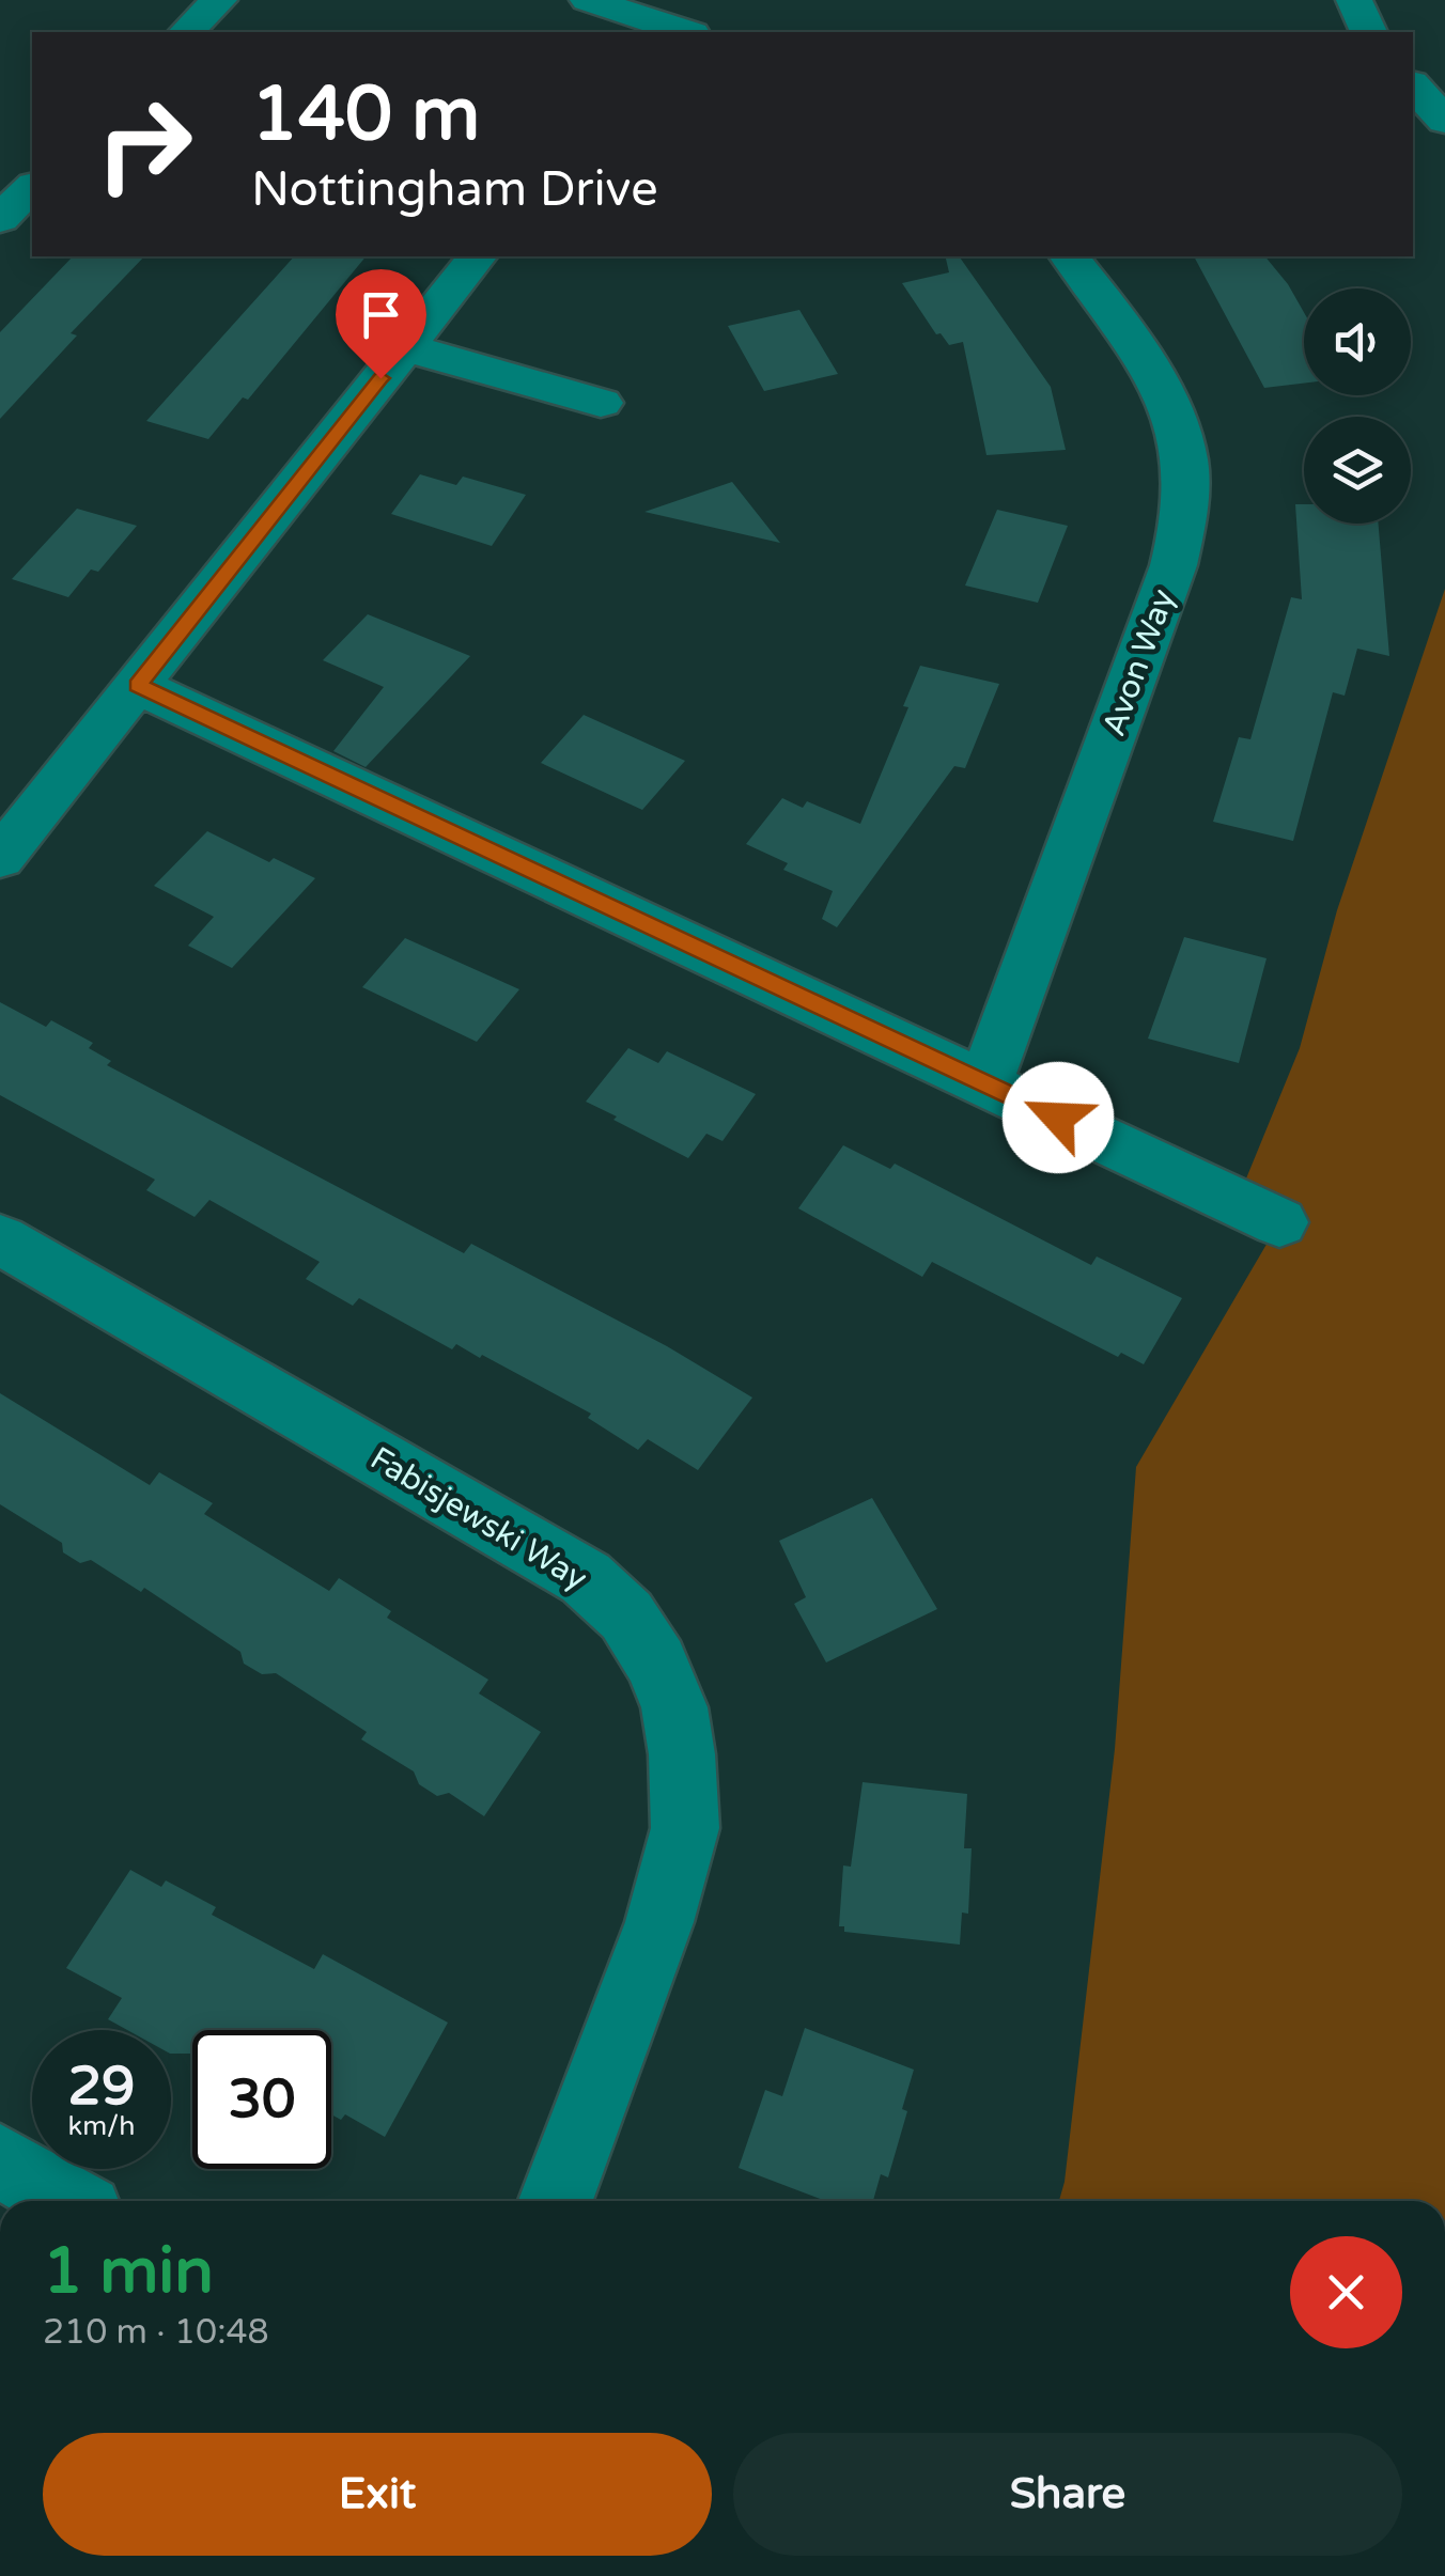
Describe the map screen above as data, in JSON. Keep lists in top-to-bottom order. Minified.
{"streets":{"street":["Avon Way","Fabisjewski Way"]},"page":{"turn":["140 m","Nottingham Drive"],"speed":"29 km/h","limit":"30","heading":["1 min","210 m · 10:48"],"buttons":["Exit","Share"]}}
